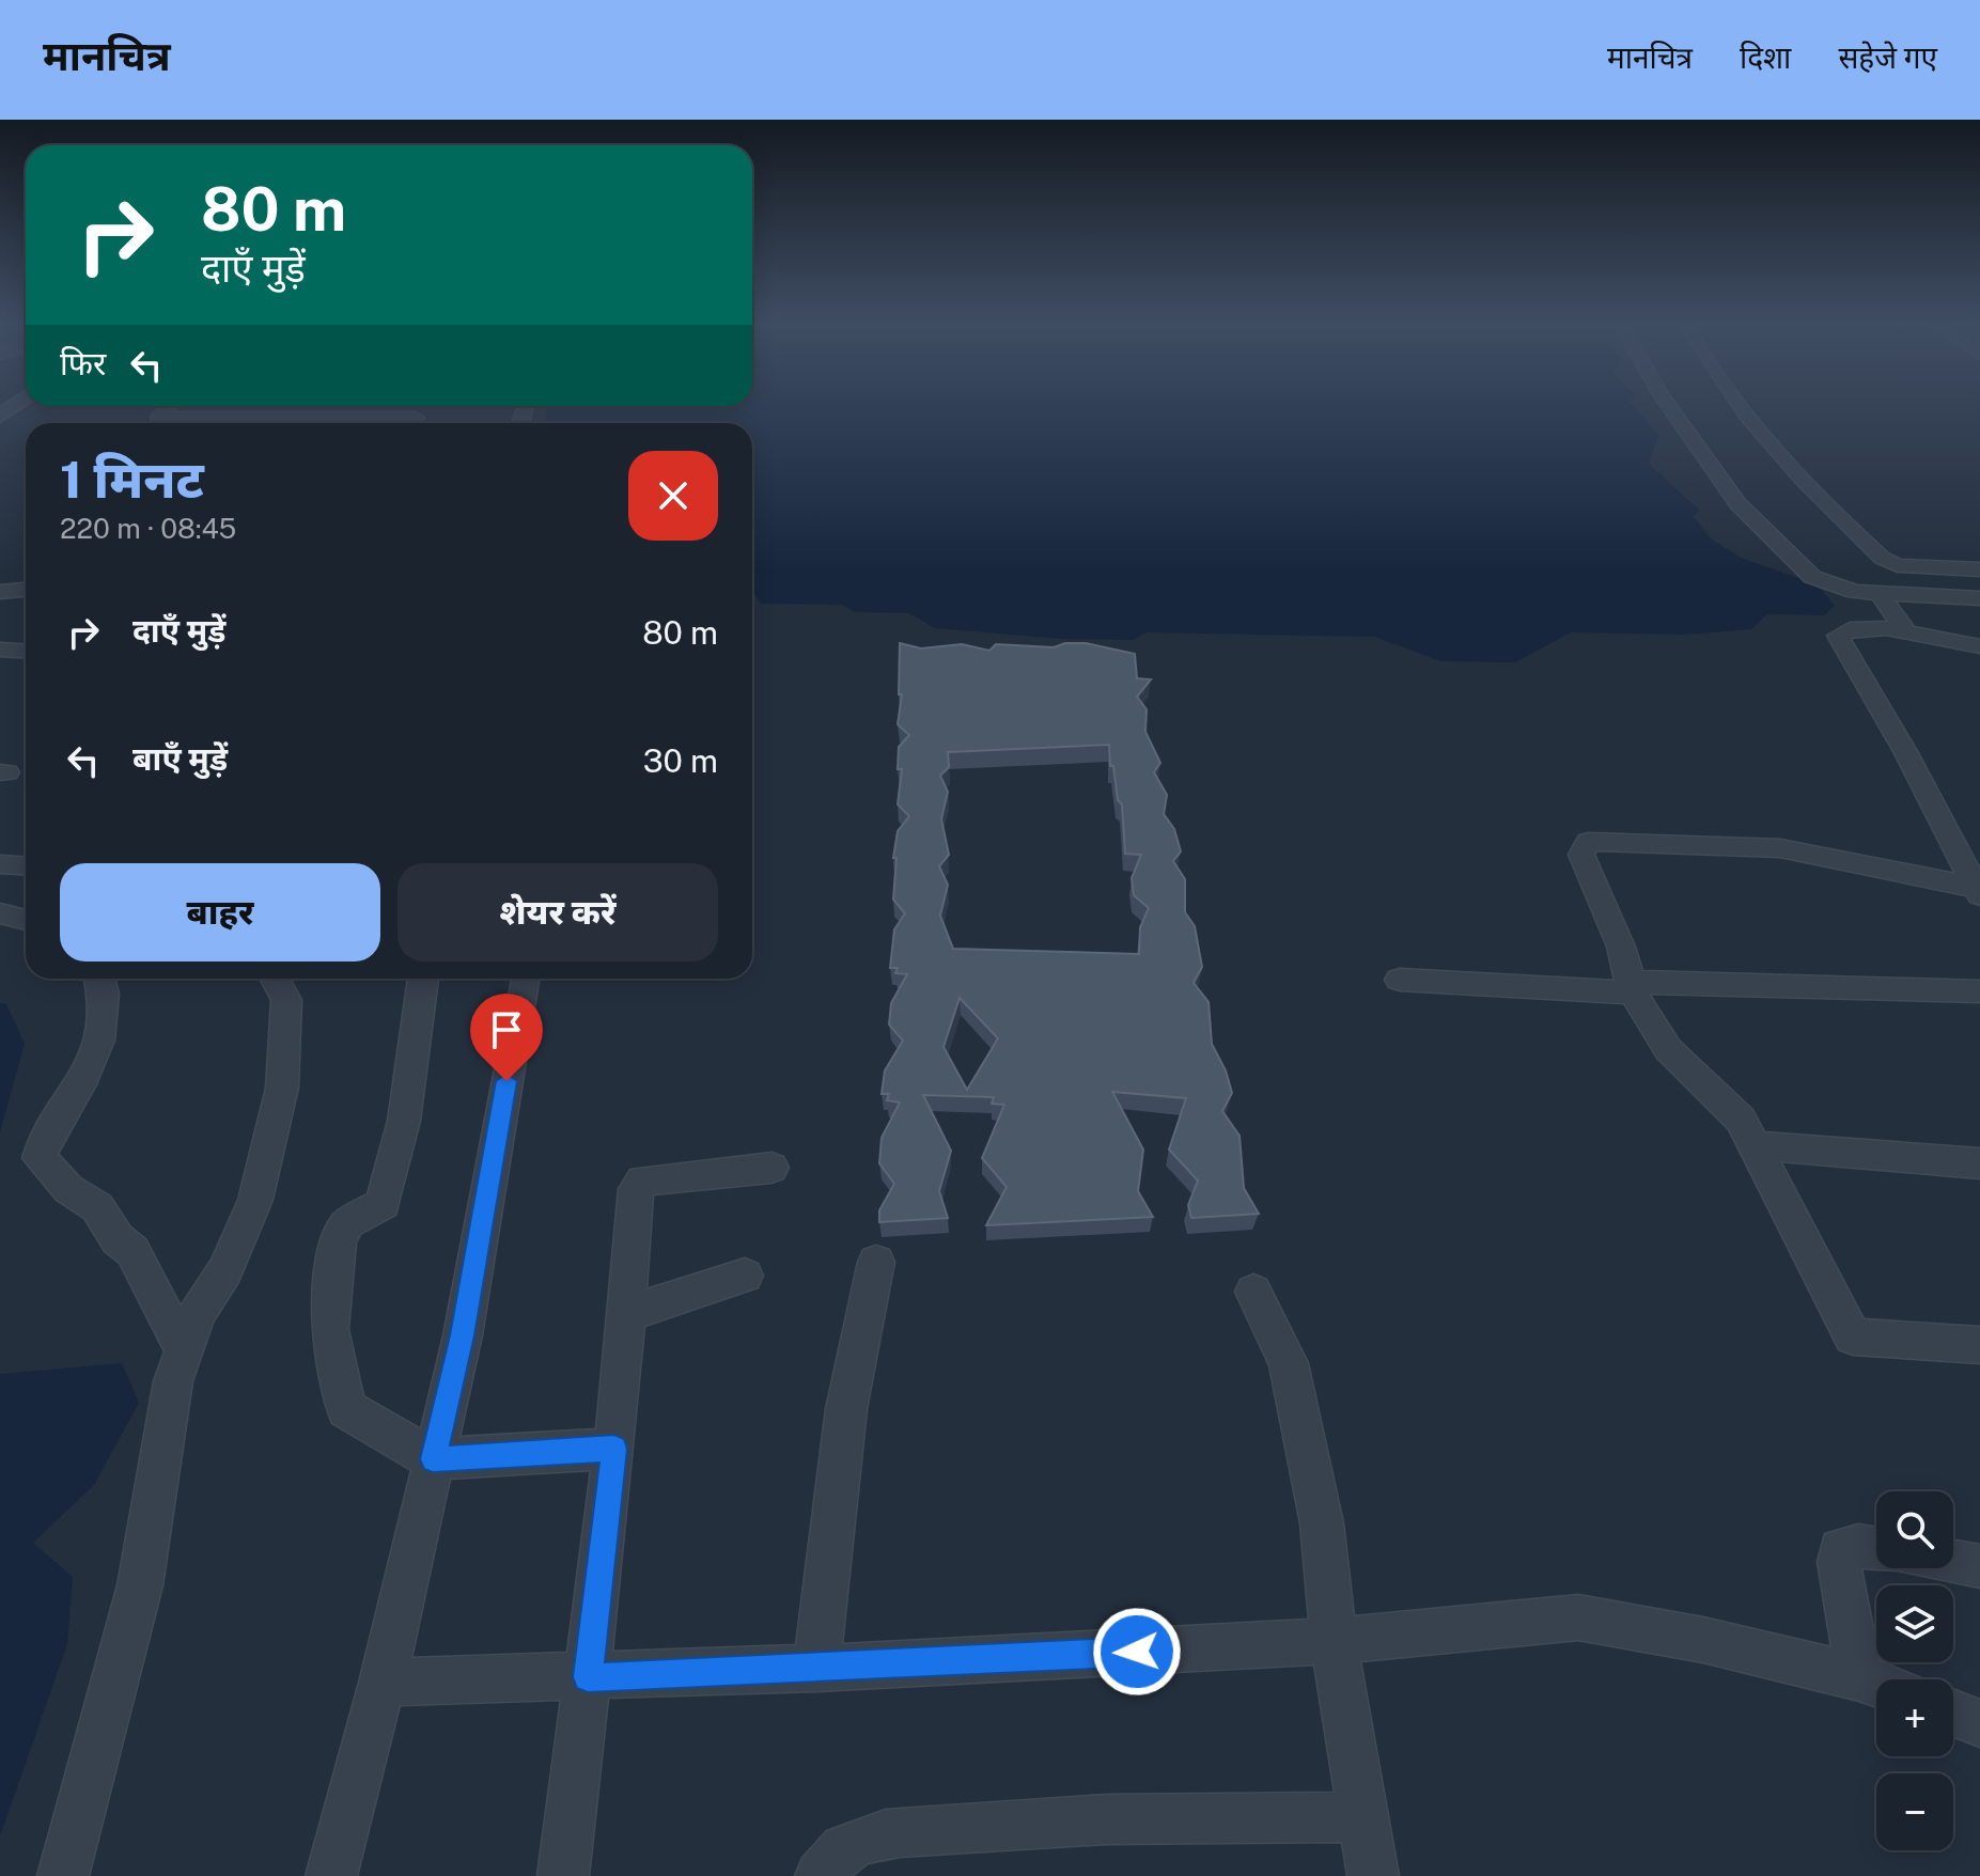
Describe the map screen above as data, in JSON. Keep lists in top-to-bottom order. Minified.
{"page":{"header":"मानचित्र","nav":["मानचित्र","दिशा","सहेजे गए"],"turn":["80 m","दाएँ मुड़ें"],"then":"फिर","heading":["1 मिनट","220 m · 08:45"],"list":[{"name":"दाएँ मुड़ें","value":"80 m"},{"name":"बाएँ मुड़ें","value":"30 m"}],"buttons":["बाहर","शेयर करें"],"map_buttons":["+","−"]}}
